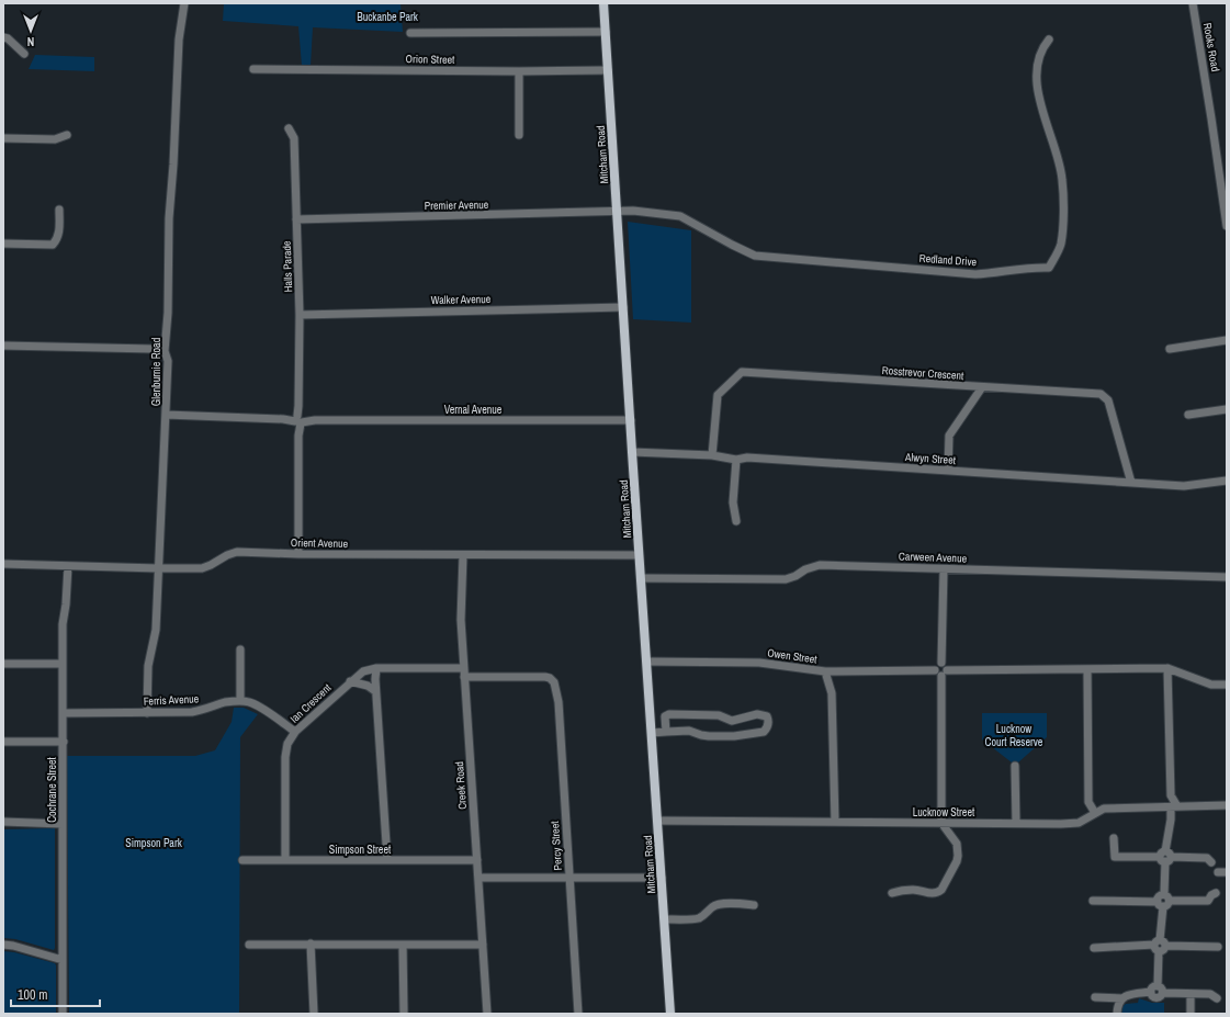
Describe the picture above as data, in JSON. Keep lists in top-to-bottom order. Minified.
{"streets":{"main road":["Mitcham Road"],"street":["Rooks Road","Orion Street","Premier Avenue","Redland Drive","Halls Parade","Walker Avenue","Glenburnie Road","Rosstrevor Crescent","Vernal Avenue","Alwyn Street","Orient Avenue","Carween Avenue","Owen Street","Ferris Avenue","Ian Crescent","Creek Road","Cochrane Street","Lucknow Street","Percy Street","Simpson Street"]},"crossings":[["Orion Street","Mitcham Road"],["Mitcham Road","Premier Avenue"],["Mitcham Road","Redland Drive"],["Mitcham Road","Walker Avenue"],["Mitcham Road","Vernal Avenue"],["Mitcham Road","Alwyn Street"],["Mitcham Road","Orient Avenue"],["Mitcham Road","Carween Avenue"],["Mitcham Road","Owen Street"],["Mitcham Road","Lucknow Street"],["Premier Avenue","Redland Drive"],["Premier Avenue","Halls Parade"],["Halls Parade","Walker Avenue"],["Halls Parade","Vernal Avenue"],["Halls Parade","Orient Avenue"],["Glenburnie Road","Vernal Avenue"],["Glenburnie Road","Orient Avenue"],["Glenburnie Road","Ferris Avenue"],["Rosstrevor Crescent","Alwyn Street"],["Orient Avenue","Creek Road"],["Orient Avenue","Cochrane Street"],["Ferris Avenue","Cochrane Street"],["Ian Crescent","Creek Road"],["Ian Crescent","Simpson Street"],["Creek Road","Percy Street"],["Creek Road","Simpson Street"]],"parks":["Buckanbe Park","Lucknow Court Reserve","Simpson Park"],"scale_bar":"100 m","north":"bottom"}
